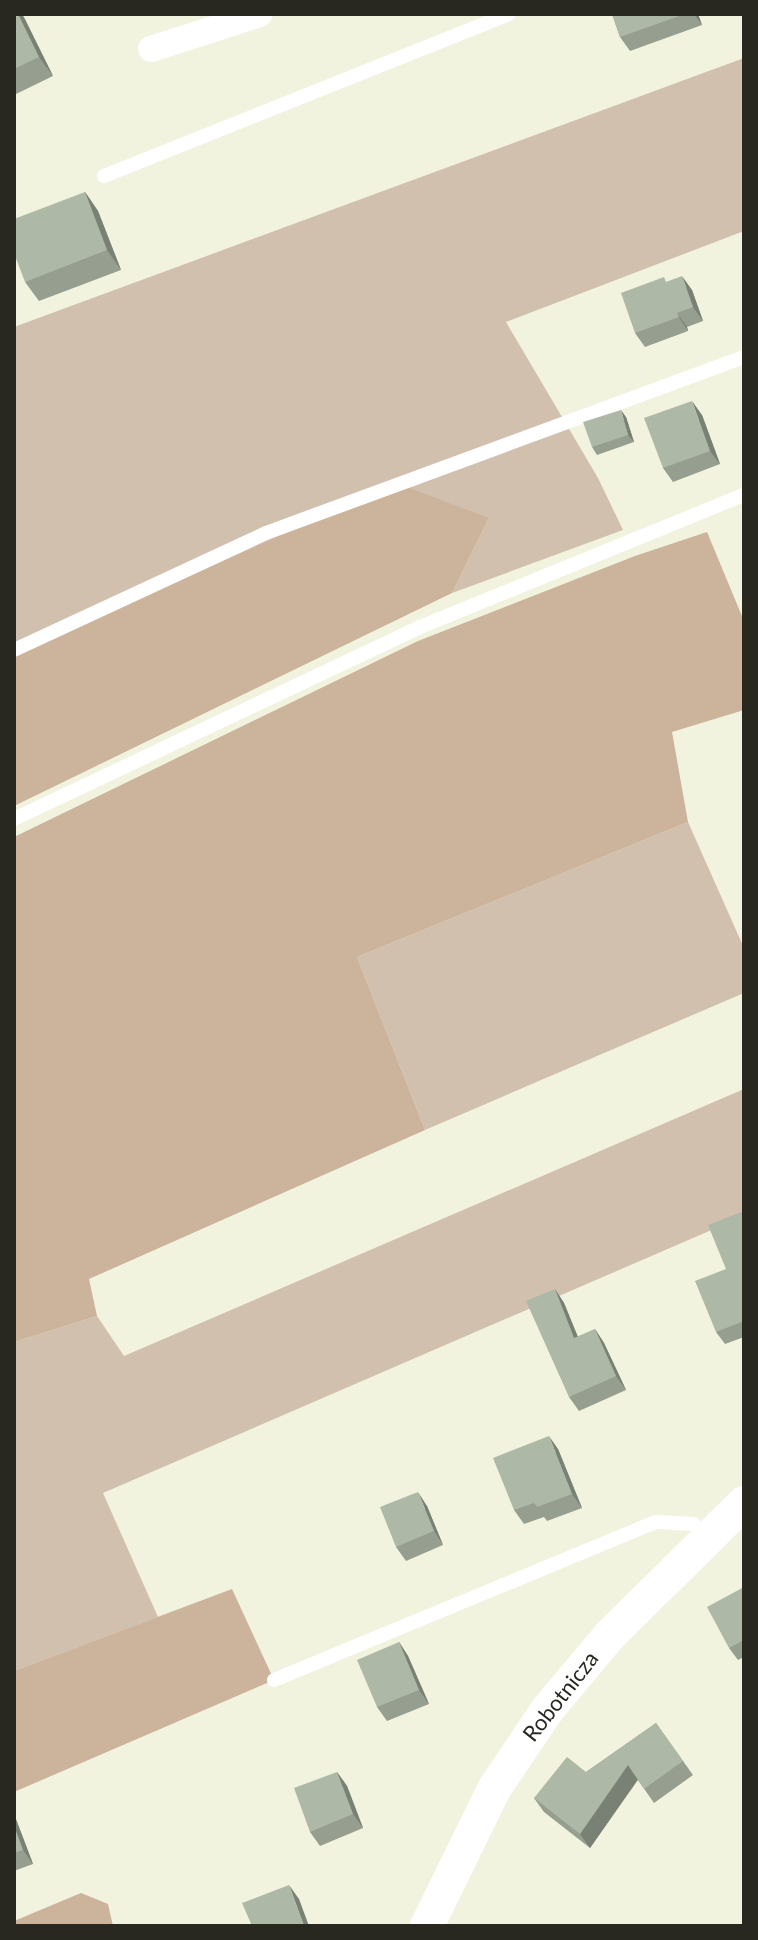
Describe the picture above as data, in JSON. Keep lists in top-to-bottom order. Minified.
{"streets":{"street":["Robotnicza"]}}
